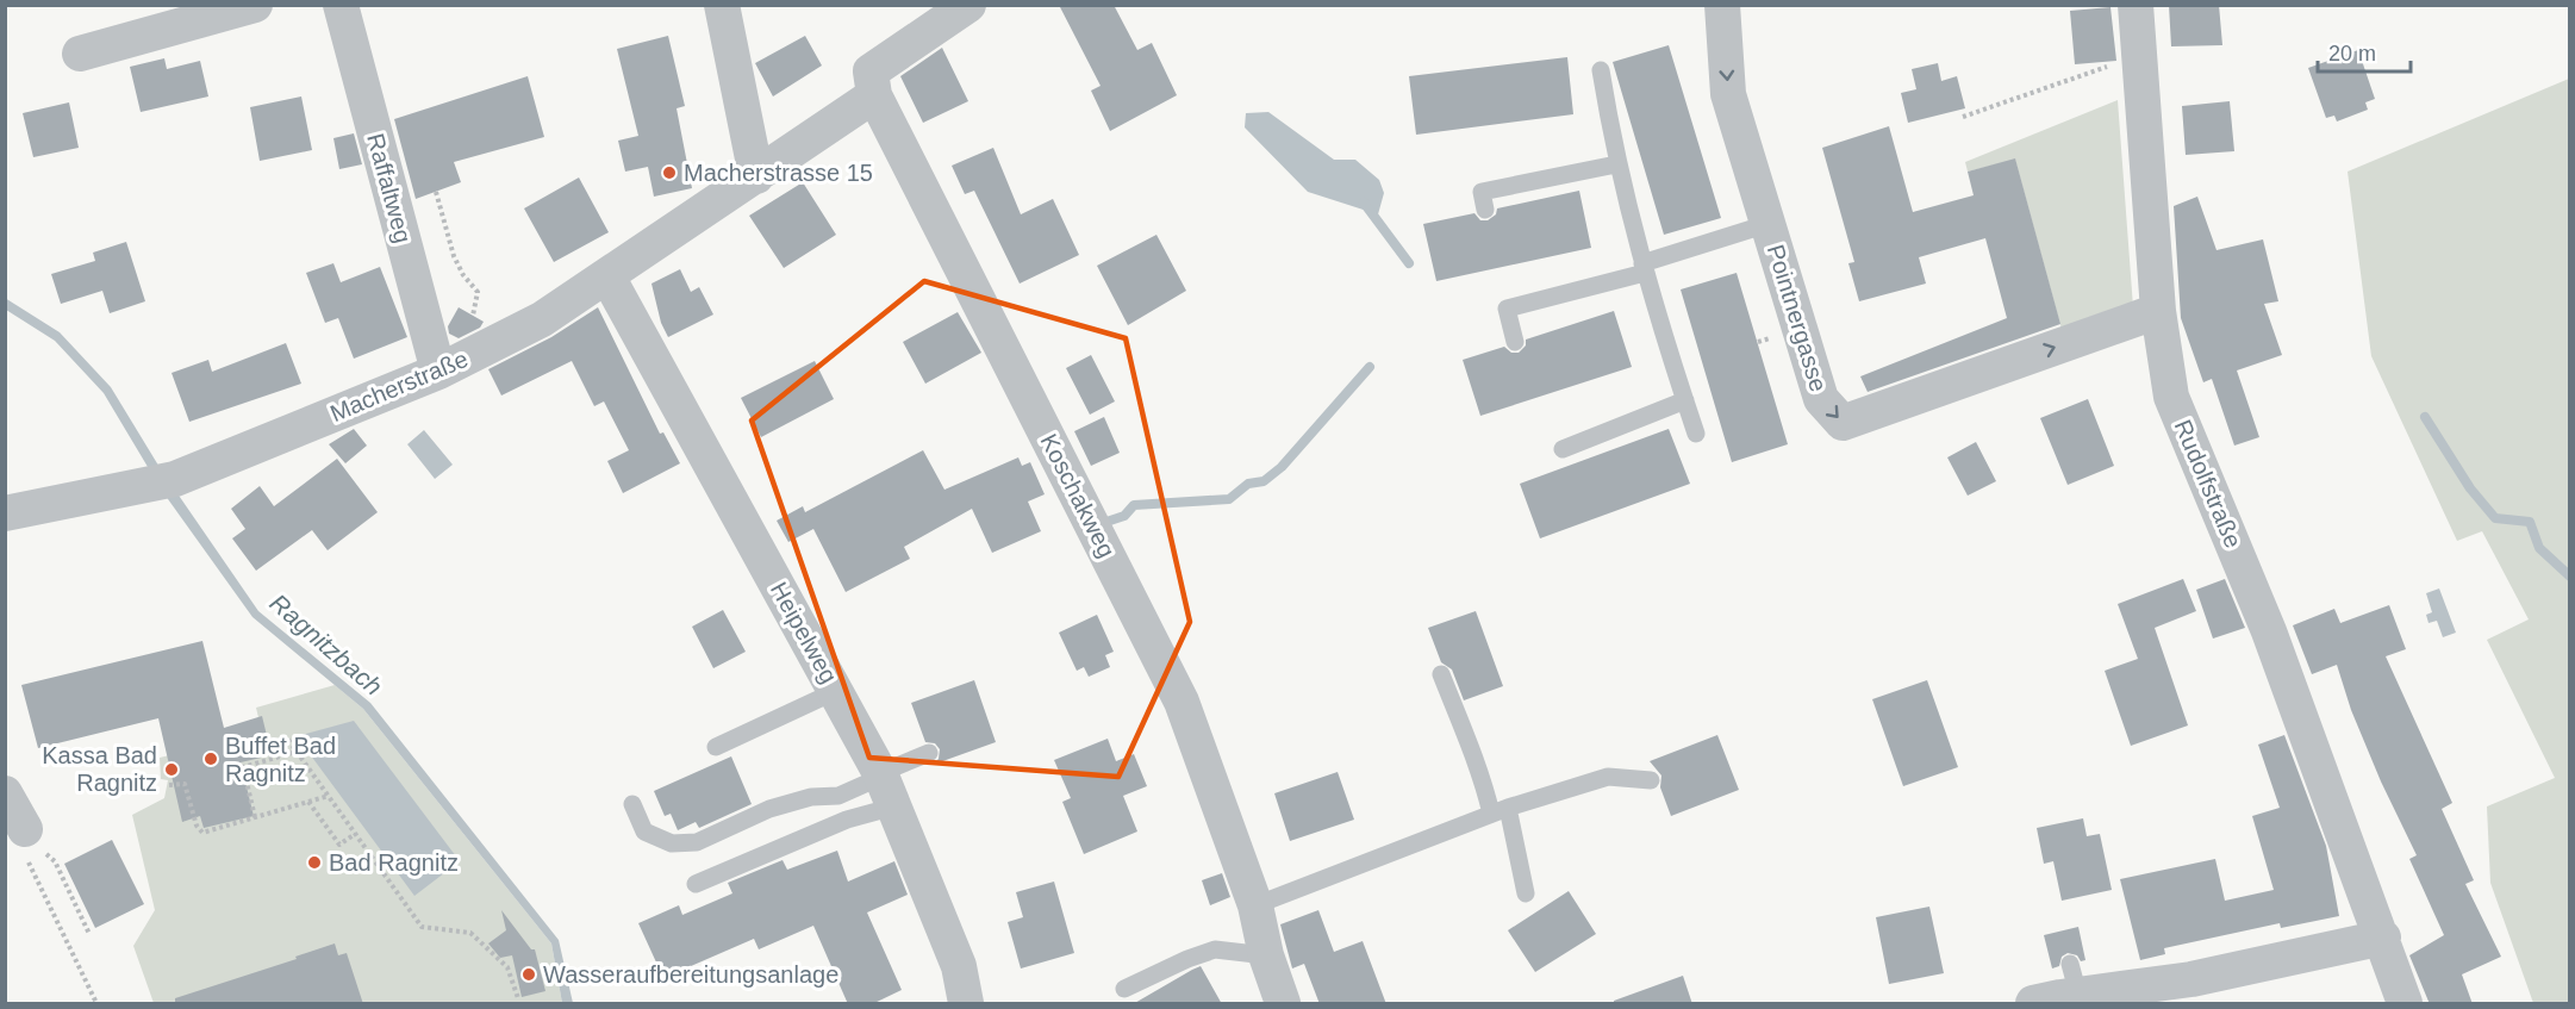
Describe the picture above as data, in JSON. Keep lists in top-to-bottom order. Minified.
{"streets":{"street":["Raffaltweg","Pointnergasse","Macherstraße","Rudolfstraße","Koschakweg","Heipelweg"]},"crossings":[["Raffaltweg","Macherstraße"],["Pointnergasse","Rudolfstraße"],["Macherstraße","Koschakweg"],["Macherstraße","Heipelweg"]],"water":["Ragnitzbach"],"places":["Macherstrasse 15","Buffet Bad Ragnitz","Kassa Bad Ragnitz","Bad Ragnitz","Wasseraufbereitungsanlage"],"scale_bar":"20 m"}
